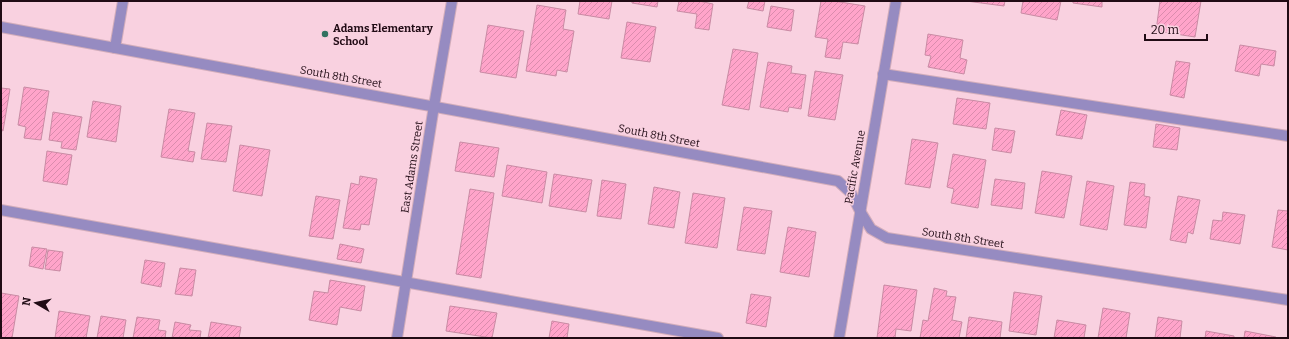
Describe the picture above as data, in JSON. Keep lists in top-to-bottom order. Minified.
{"streets":{"street":["South 8th Street","East Adams Street","Pacific Avenue"]},"crossings":[["South 8th Street","East Adams Street"],["South 8th Street","Pacific Avenue"]],"places":["Adams Elementary School"],"scale_bar":"20 m","north":"left"}
